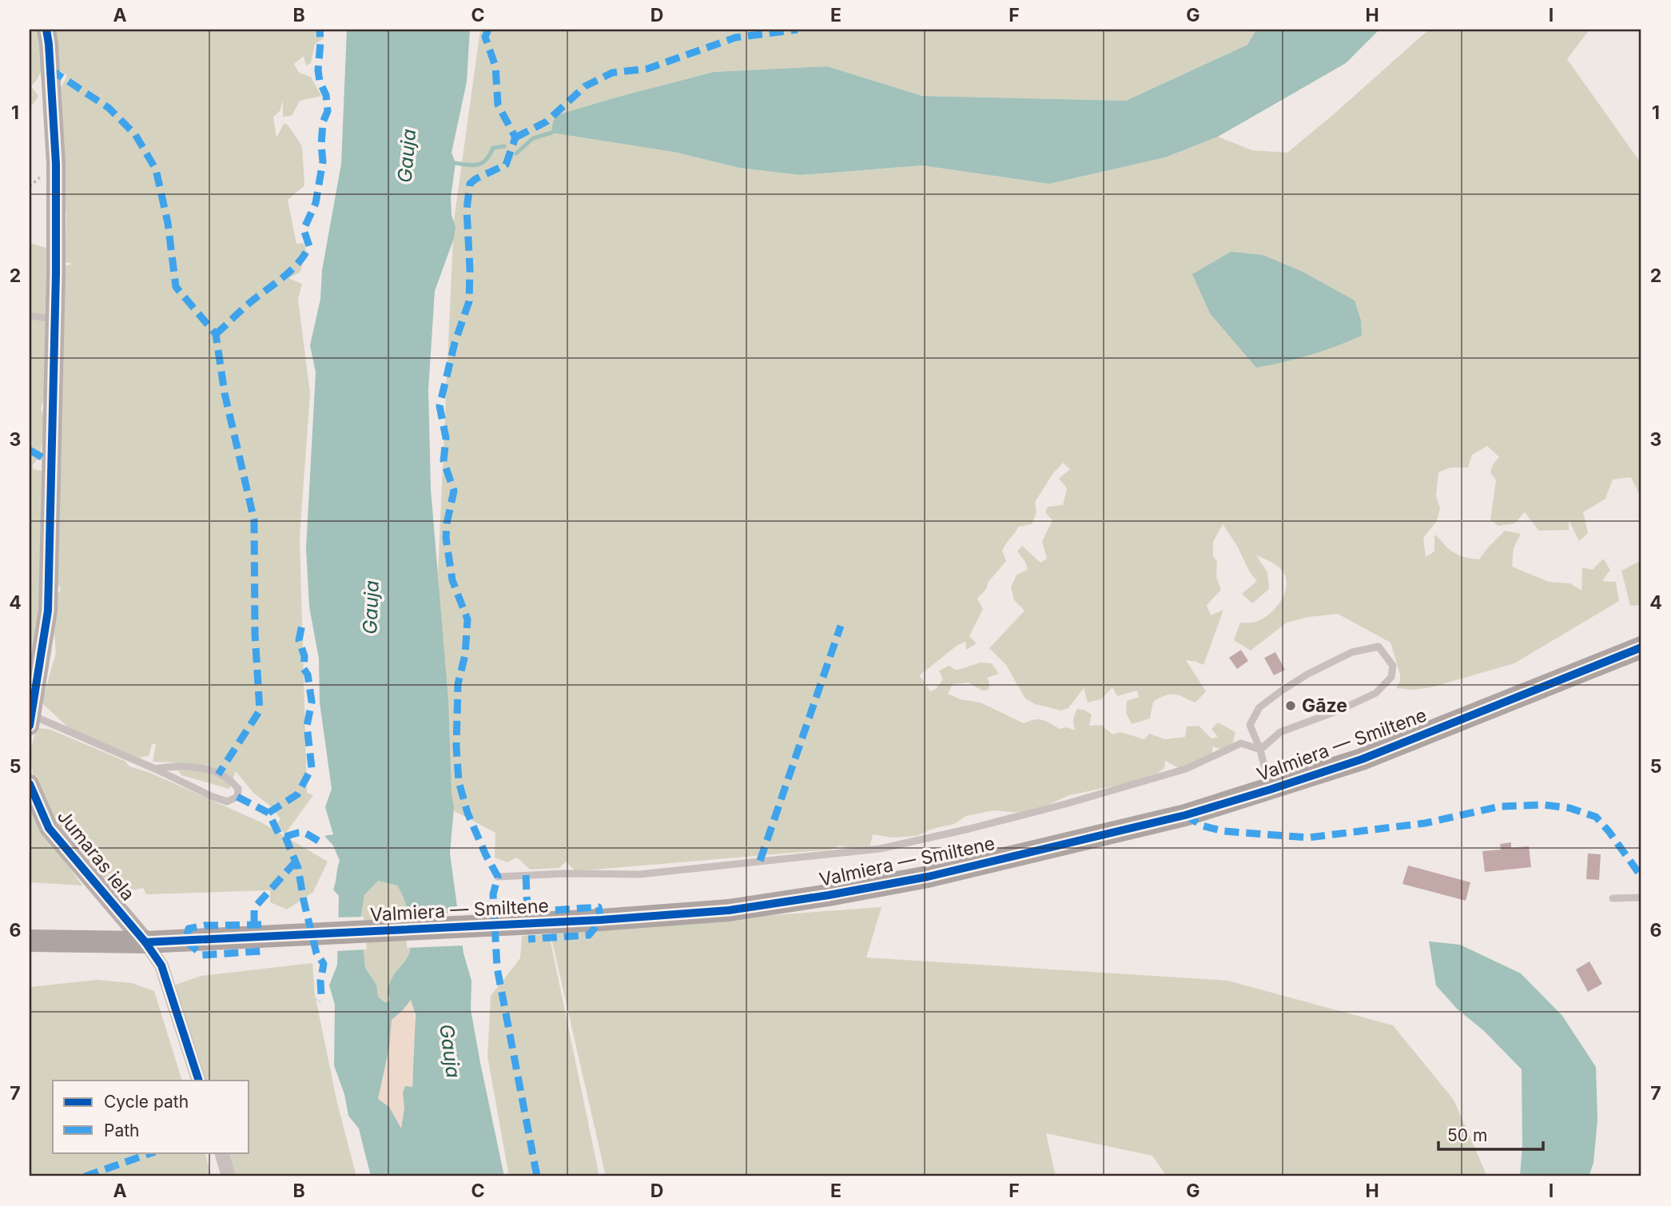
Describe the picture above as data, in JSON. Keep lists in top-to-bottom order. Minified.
{"streets":{"main road":["Valmiera — Smiltene"],"street":["Jumaras iela"]},"crossings":[["Valmiera — Smiltene","Jumaras iela"]],"water":["Gauja"],"places":["Gāze"],"legend":["Cycle path","Path"],"scale_bar":"50 m","grid":{"columns":["A","B","C","D","E","F","G","H","I"],"rows":["1","2","3","4","5","6","7"]}}
